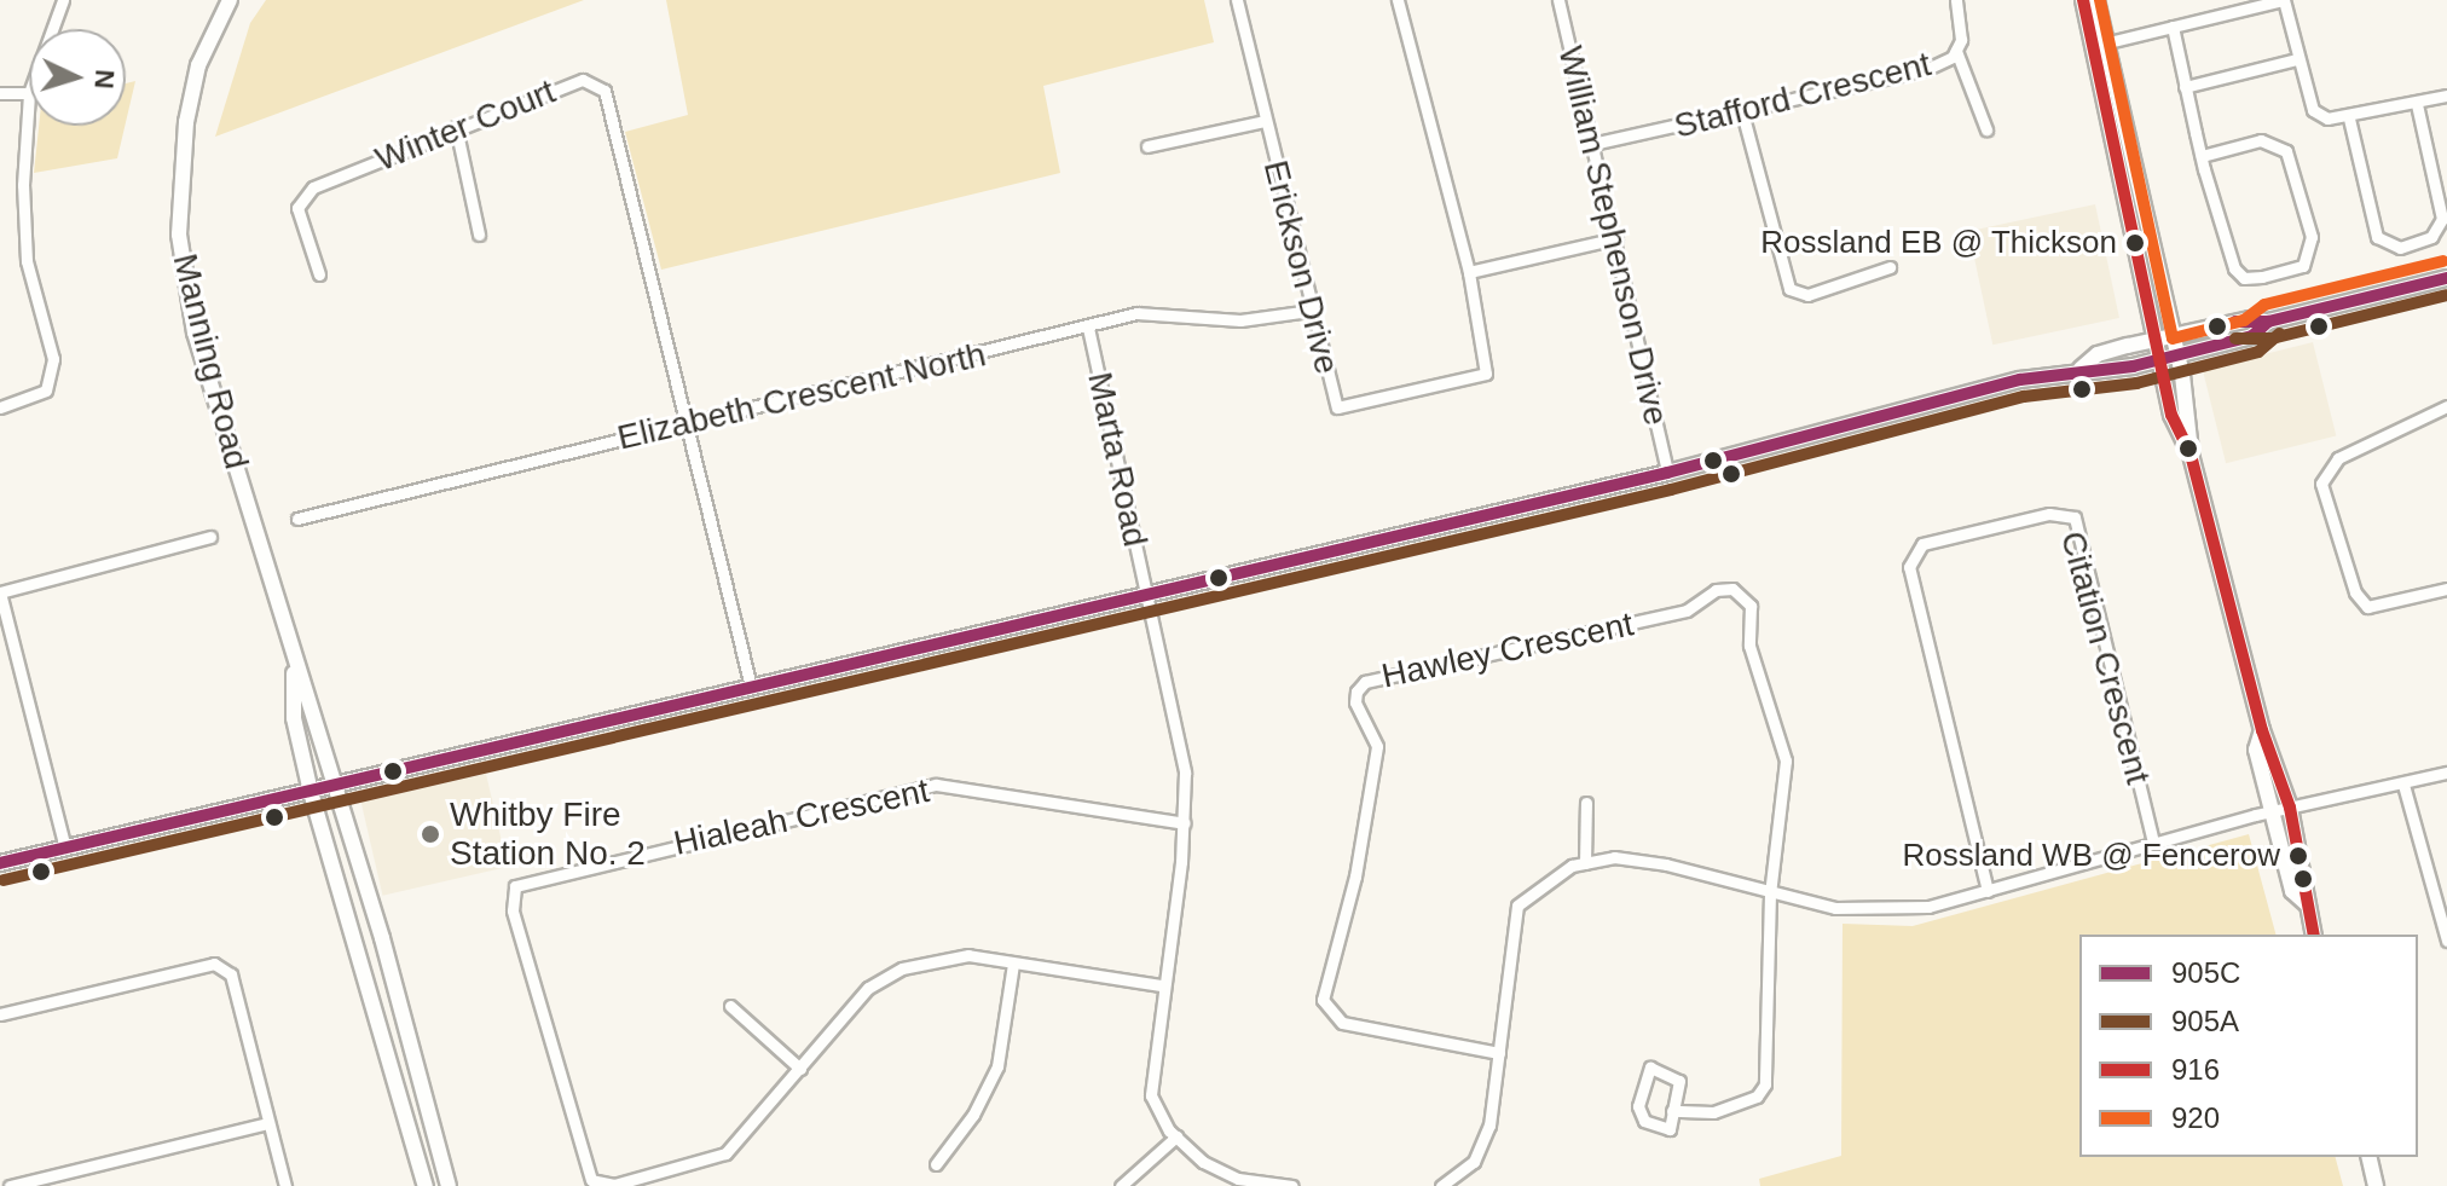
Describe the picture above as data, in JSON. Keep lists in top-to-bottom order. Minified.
{"streets":{"main road":["Manning Road"],"street":["Stafford Crescent","Winter Court","William Stephenson Drive","Erickson Drive","Elizabeth Crescent North","Marta Road","Hawley Crescent","Citation Crescent","Hialeah Crescent"]},"crossings":[["Stafford Crescent","William Stephenson Drive"],["Winter Court","Elizabeth Crescent North"],["Erickson Drive","Elizabeth Crescent North"],["Elizabeth Crescent North","Marta Road"],["Marta Road","Hialeah Crescent"]],"places":["Rossland EB @ Thickson","Whitby Fire Station No. 2","Rossland WB @ Fencerow"],"lines":["transit line 916","transit line 920","transit line 905C","transit line 905A"],"legend":["905C","905A","916","920"],"north":"right"}
